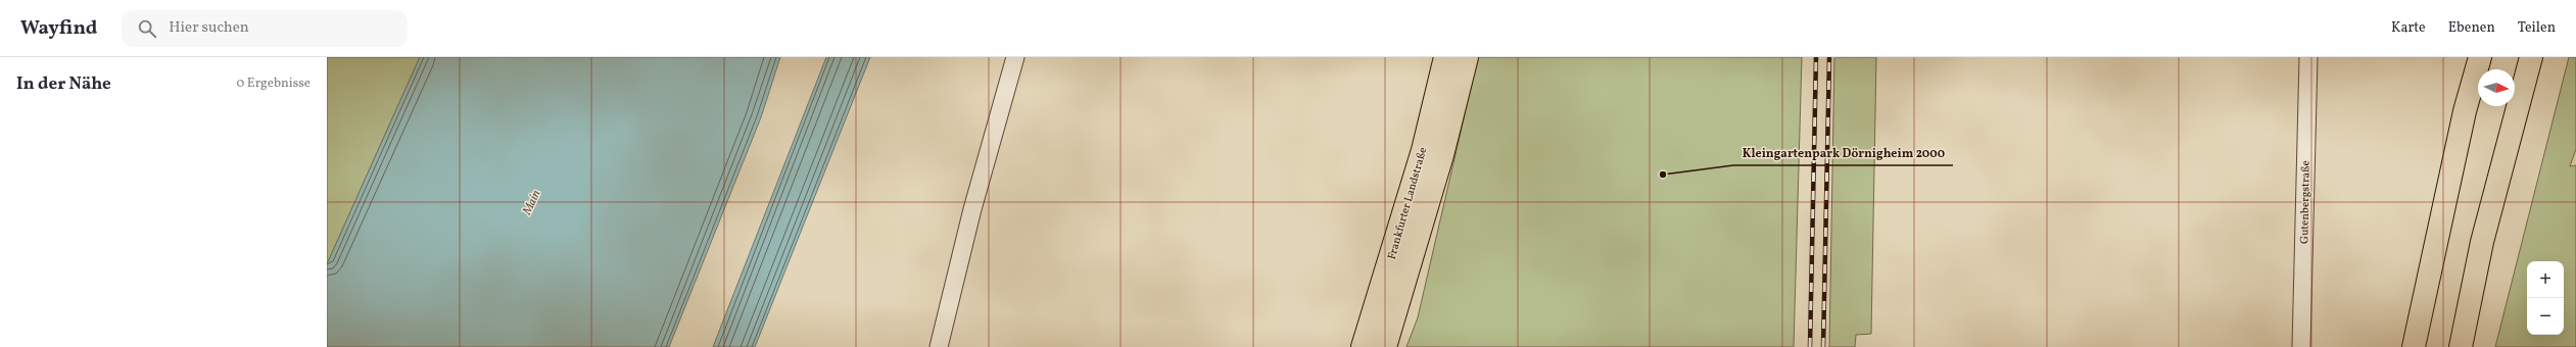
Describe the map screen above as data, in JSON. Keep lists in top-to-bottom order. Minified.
{"streets":{"main road":["Frankfurter Landstraße"],"street":["Gutenbergstraße"]},"water":["Main"],"places":["Kleingartenpark Dörnigheim 2000"],"north":"right","page":{"header":"Wayfind","search":"Hier suchen","nav":["Karte","Ebenen","Teilen"],"heading":["In der Nähe","0 Ergebnisse"],"map_buttons":["+","−"]}}
